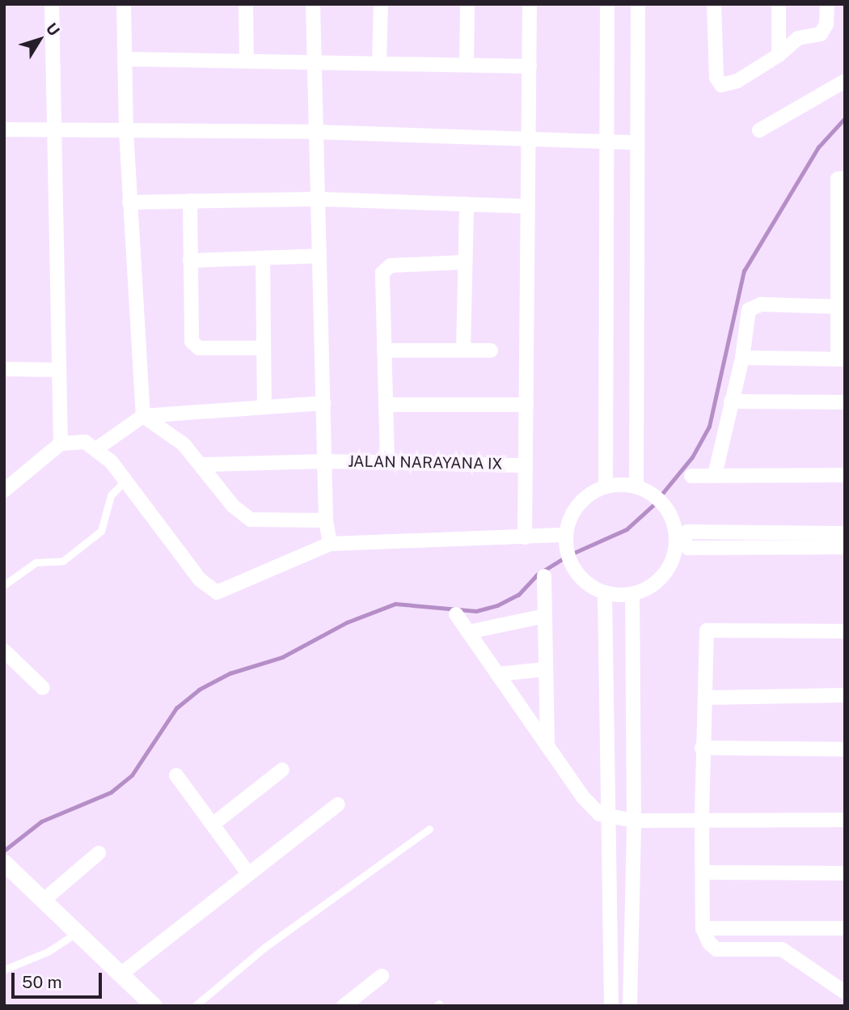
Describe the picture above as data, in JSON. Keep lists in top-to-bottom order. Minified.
{"streets":{"street":["JALAN NARAYANA IX"]},"scale_bar":"50 m","north":"top right"}
